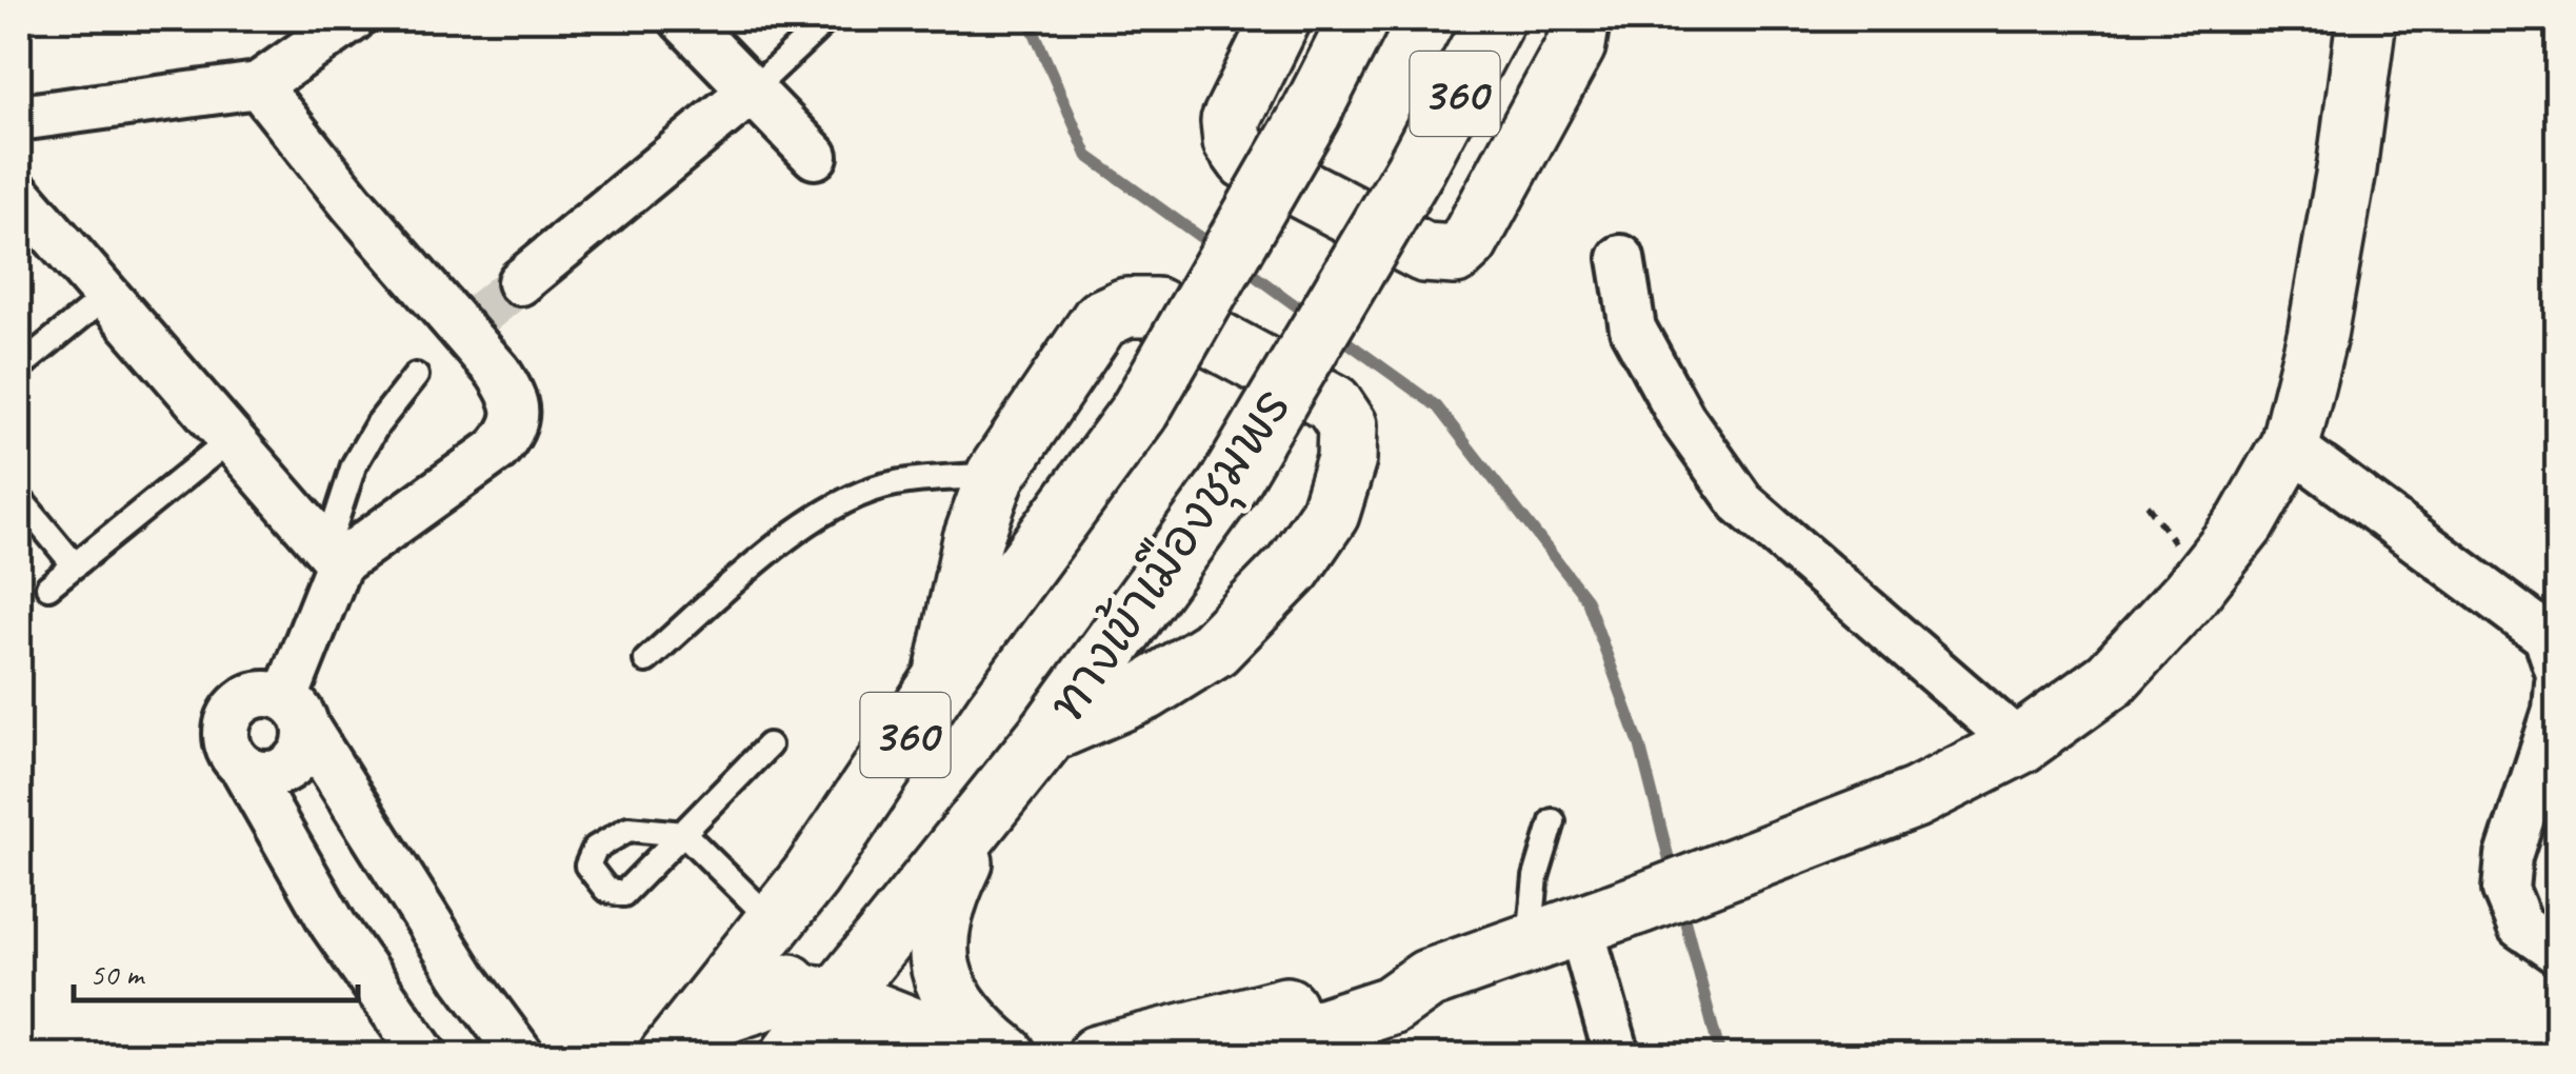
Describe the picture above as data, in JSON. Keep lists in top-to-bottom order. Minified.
{"streets":{"main road":["360","ทางเข้าเมืองชุมพร"]},"scale_bar":"50 m"}
